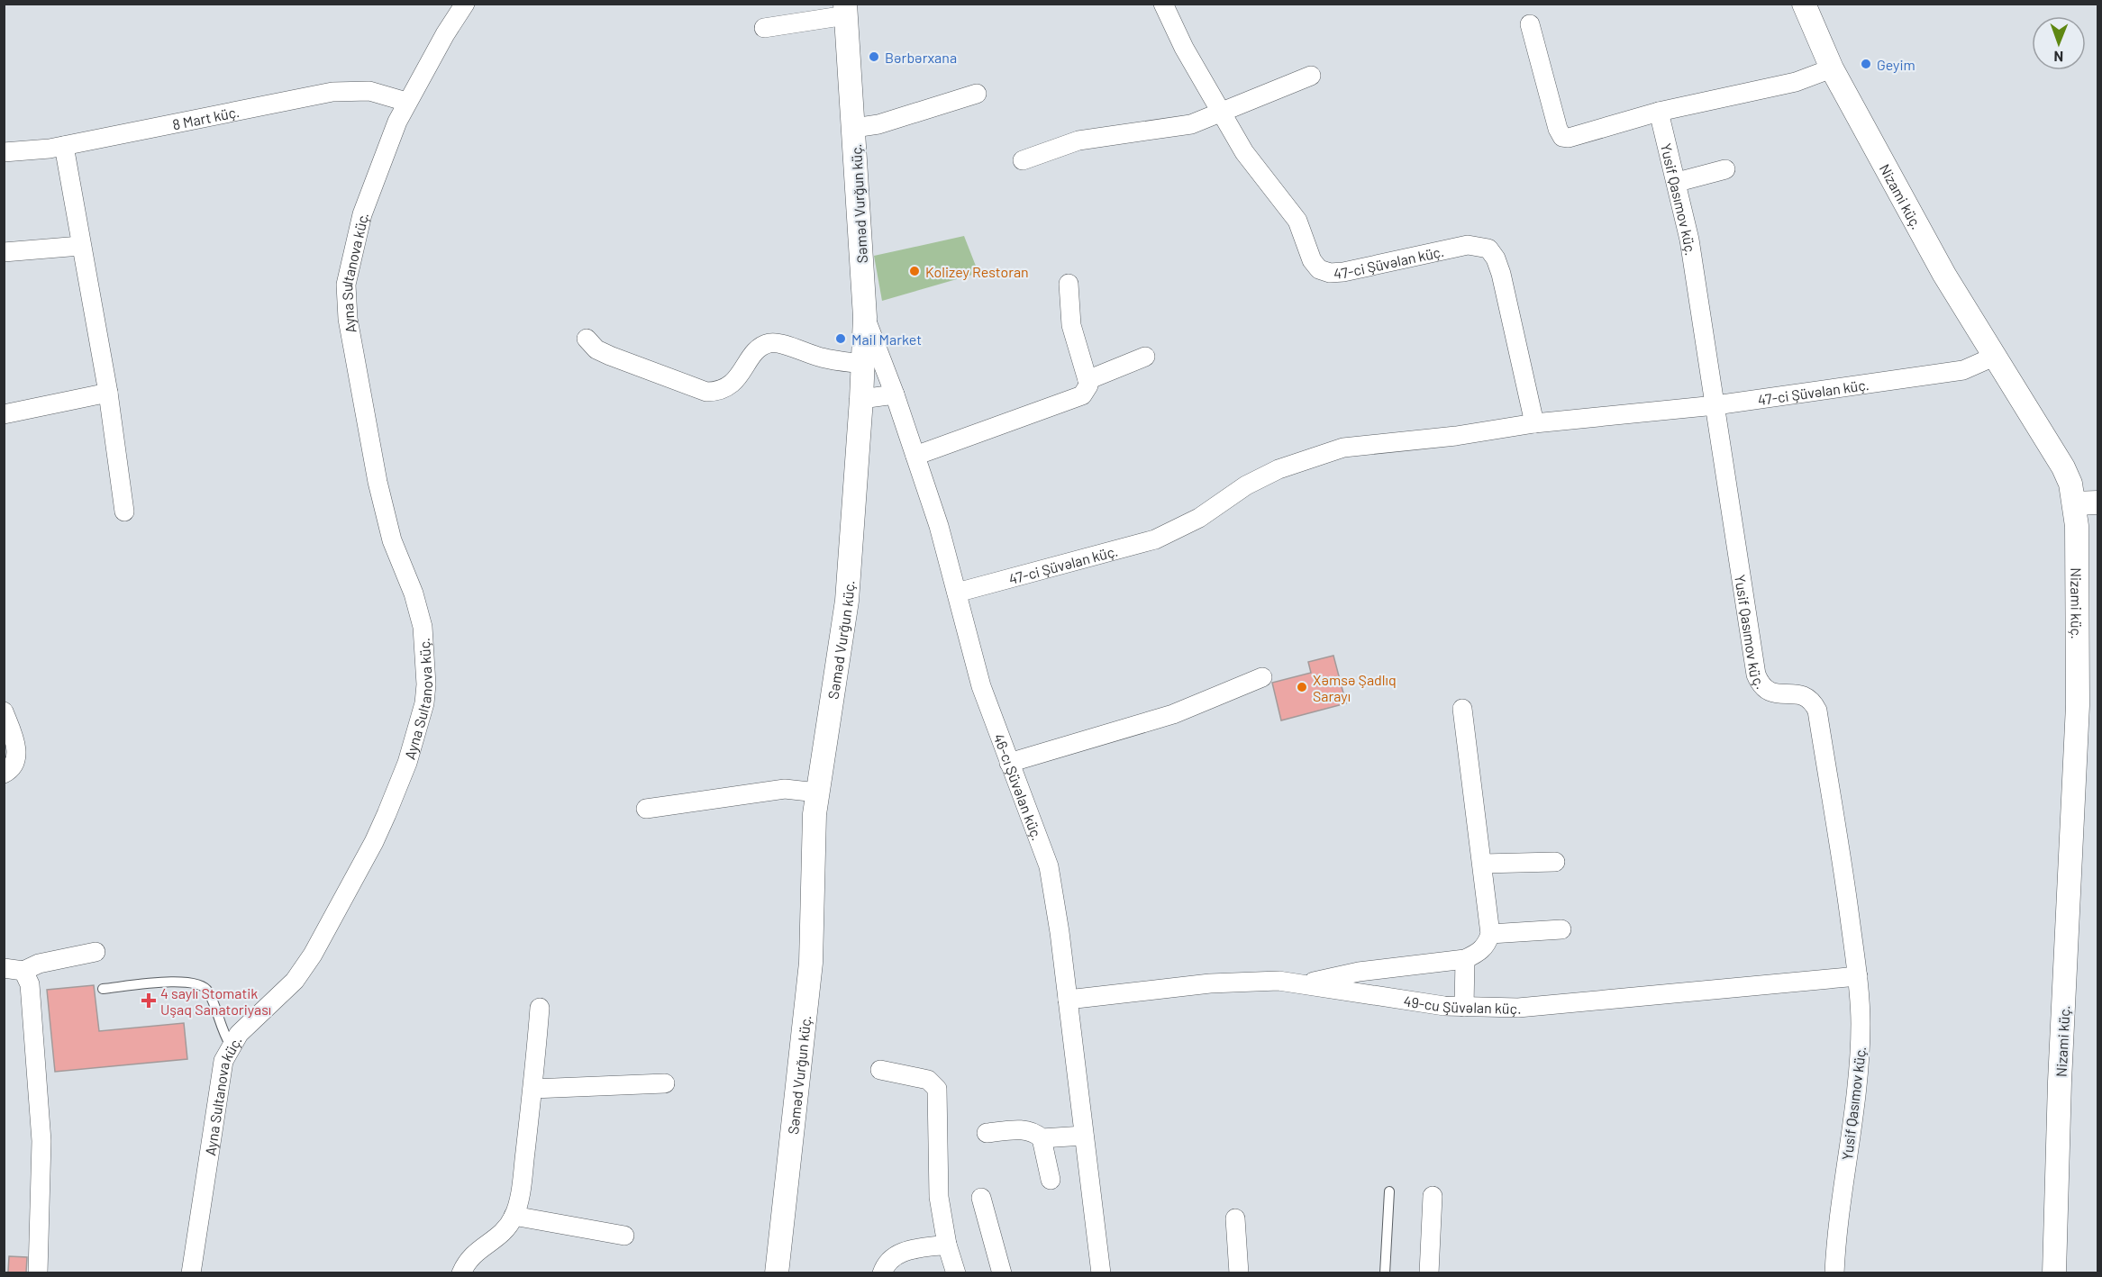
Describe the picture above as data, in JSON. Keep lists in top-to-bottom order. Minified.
{"streets":{"street":["8 Mart küç.","Nizami küç.","Yusif Qasımov küç.","Səməd Vurğun küç.","47-ci Şüvəlan küç.","Ayna Sultanova küç.","46-cı Şüvəlan küç.","49-cu Şüvəlan küç."]},"crossings":[["8 Mart küç.","Ayna Sultanova küç."],["Nizami küç.","47-ci Şüvəlan küç."],["Yusif Qasımov küç.","47-ci Şüvəlan küç."],["Yusif Qasımov küç.","49-cu Şüvəlan küç."],["Səməd Vurğun küç.","46-cı Şüvəlan küç."],["47-ci Şüvəlan küç.","46-cı Şüvəlan küç."],["46-cı Şüvəlan küç.","49-cu Şüvəlan küç."]],"places":{"other":["Bərbərxana","Geyim","Kolizey Restoran","Mail Market","Xəmsə Şadlıq Sarayı"],"health":["4 saylı Stomatik Uşaq Sanatoriyası"]},"north":"bottom"}
